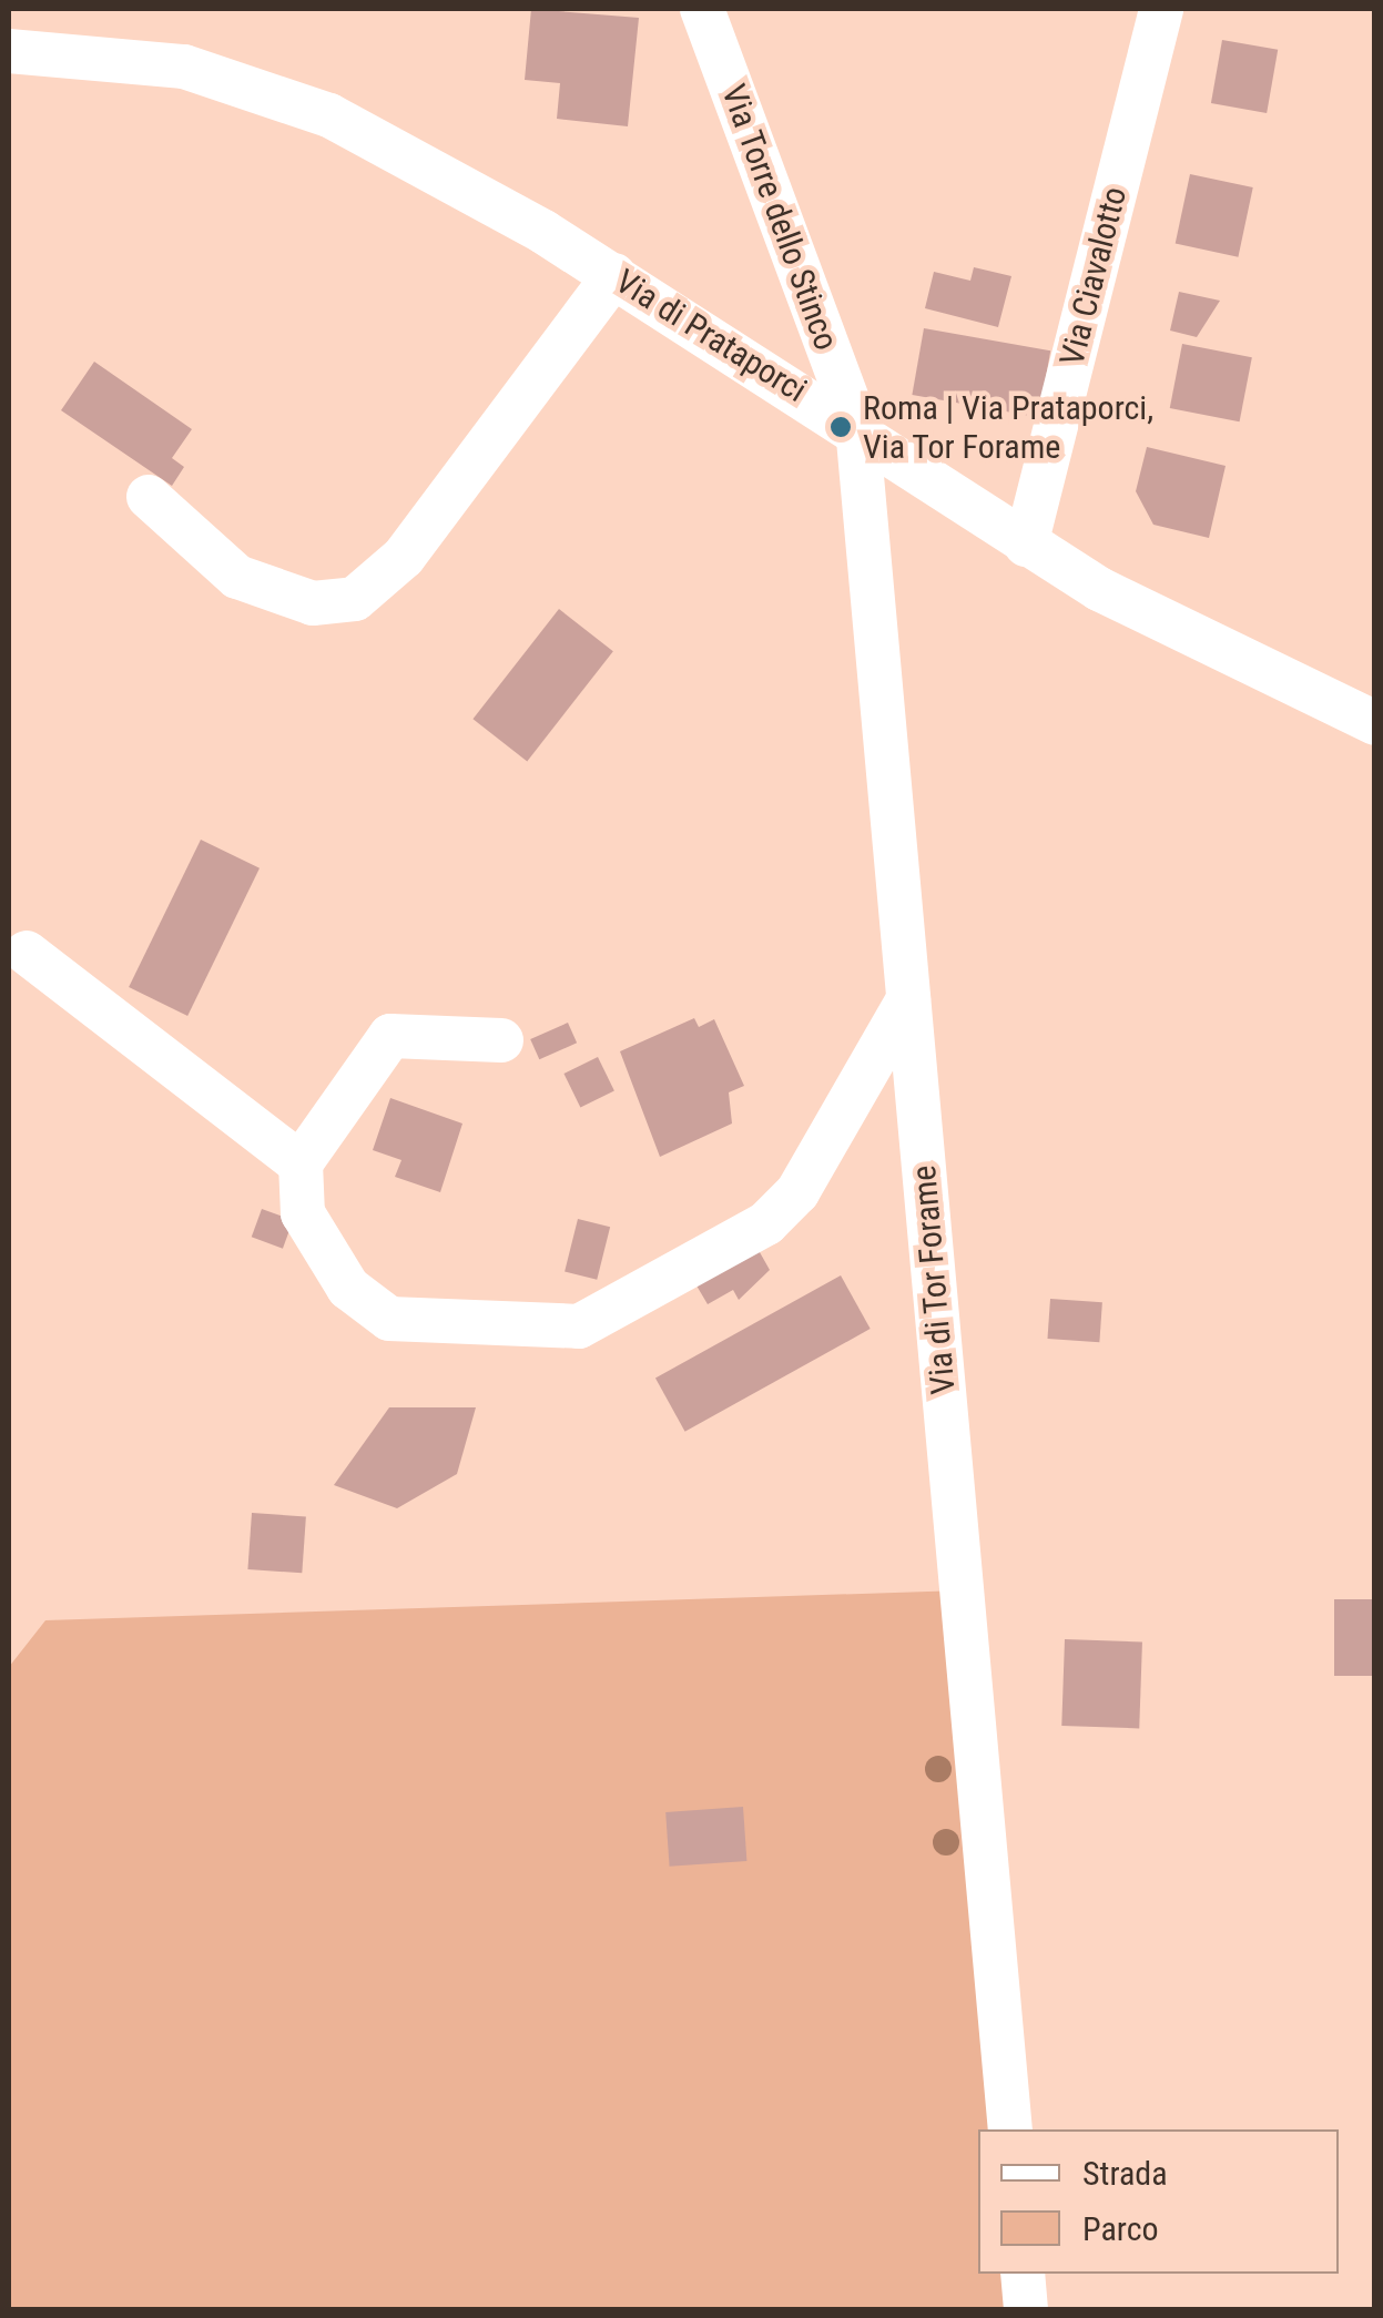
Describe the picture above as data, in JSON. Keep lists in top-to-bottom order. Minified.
{"streets":{"street":["Via Torre dello Stinco","Via Ciavalotto","Via di Prataporci","Via di Tor Forame"]},"crossings":[["Via Torre dello Stinco","Via di Prataporci"],["Via Torre dello Stinco","Via di Tor Forame"],["Via Ciavalotto","Via di Prataporci"],["Via di Prataporci","Via di Tor Forame"]],"places":["Roma | Via Prataporci, Via Tor Forame"],"legend":["Strada","Parco"]}
